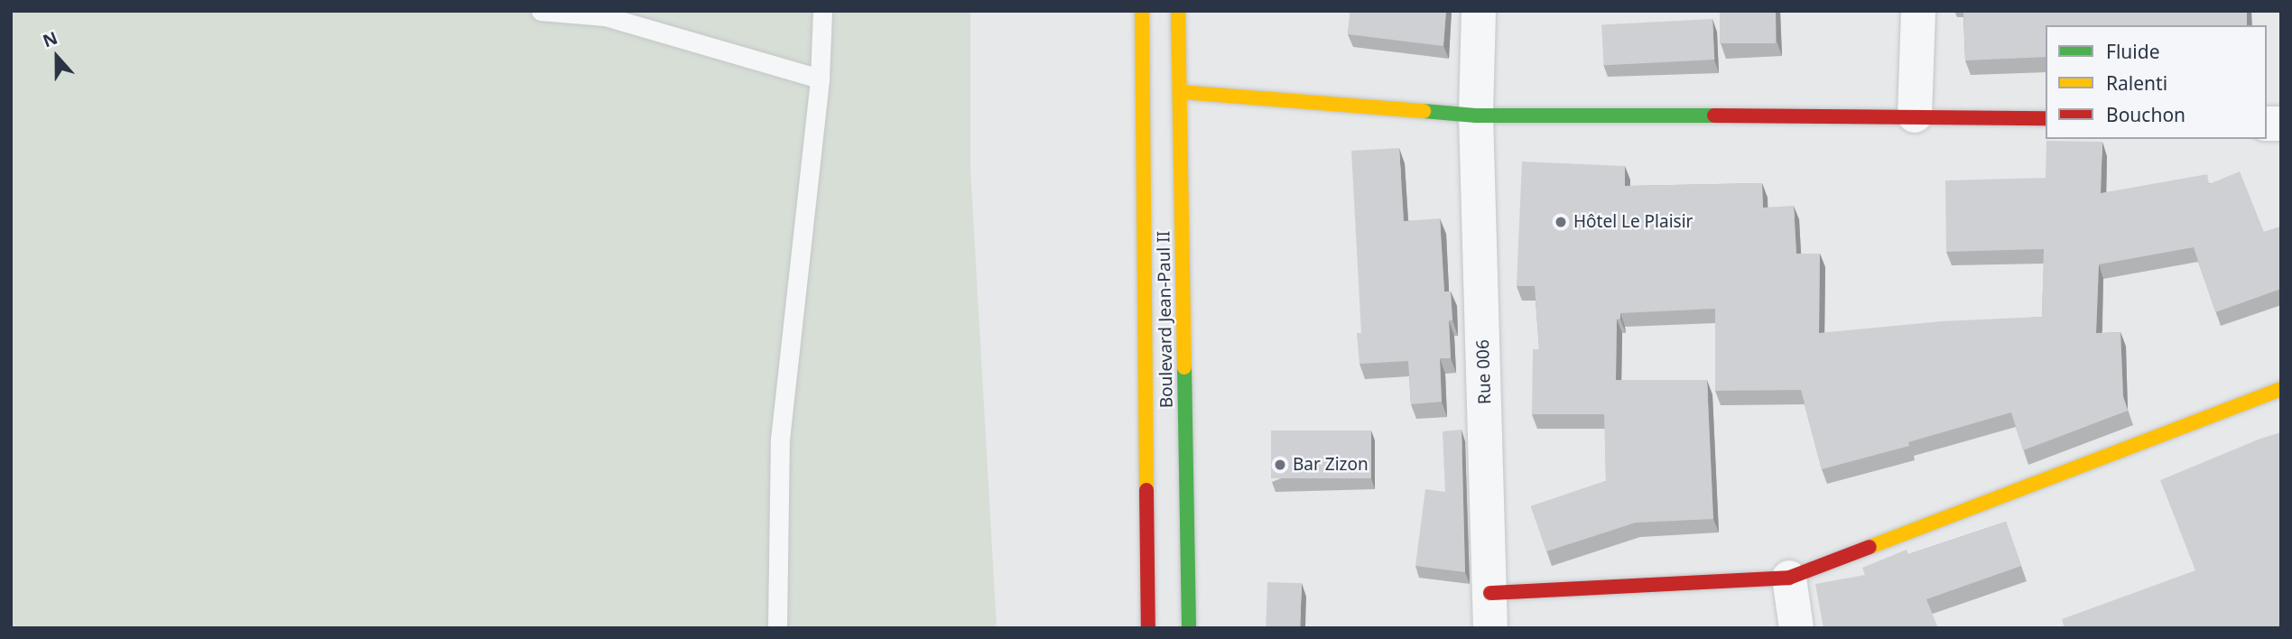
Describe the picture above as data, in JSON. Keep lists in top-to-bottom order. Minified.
{"streets":{"street":["Boulevard Jean-Paul II","Rue 006"]},"places":["Hôtel Le Plaisir","Bar Zizon"],"legend":["Fluide","Ralenti","Bouchon"],"north":"top"}
